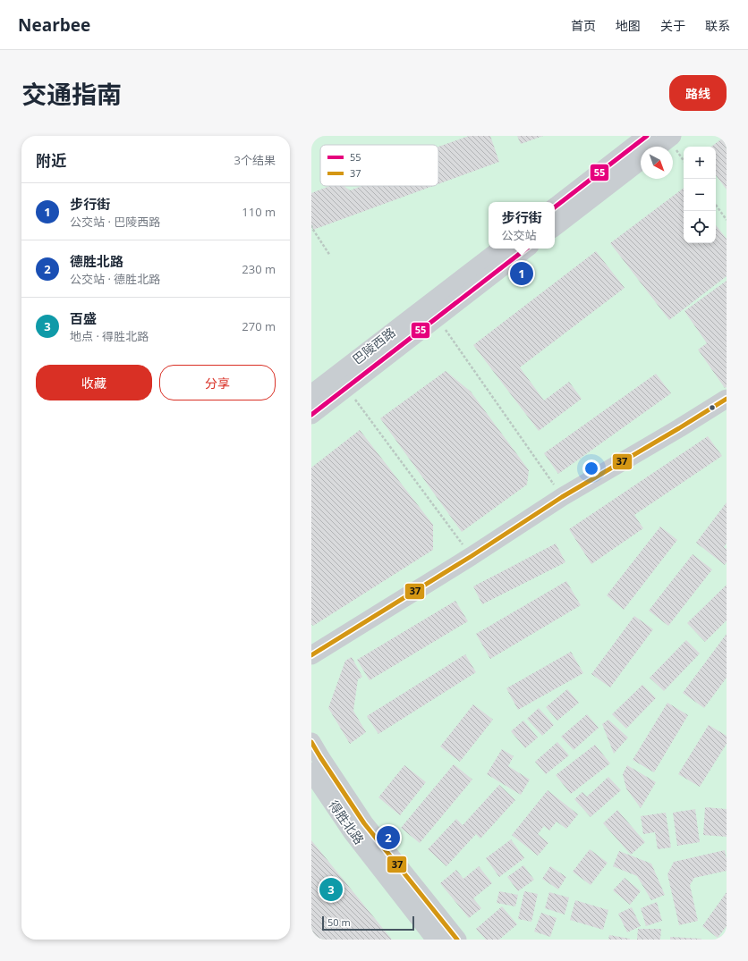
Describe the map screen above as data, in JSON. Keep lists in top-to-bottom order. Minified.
{"streets":{"main road":["巴陵西路","得胜北路"]},"lines":["transit line 55","transit line 37"],"legend":["55","37"],"scale_bar":"50 m","north":"bottom right","page":{"header":"Nearbee","nav":["首页","地图","关于","联系"],"title":"交通指南","buttons":["路线",["收藏","分享"]],"heading":["附近","3个结果"],"map_buttons":["+","−"],"list":[{"mark":"1","name":"步行街","note":"公交站 · 巴陵西路","value":"110 m"},{"mark":"2","name":"德胜北路","note":"公交站 · 德胜北路","value":"230 m"},{"mark":"3","name":"百盛","note":"地点 · 得胜北路","value":"270 m"}],"popup":["步行街","公交站"],"pins":["1","2","3"],"scale":"50 m"}}
